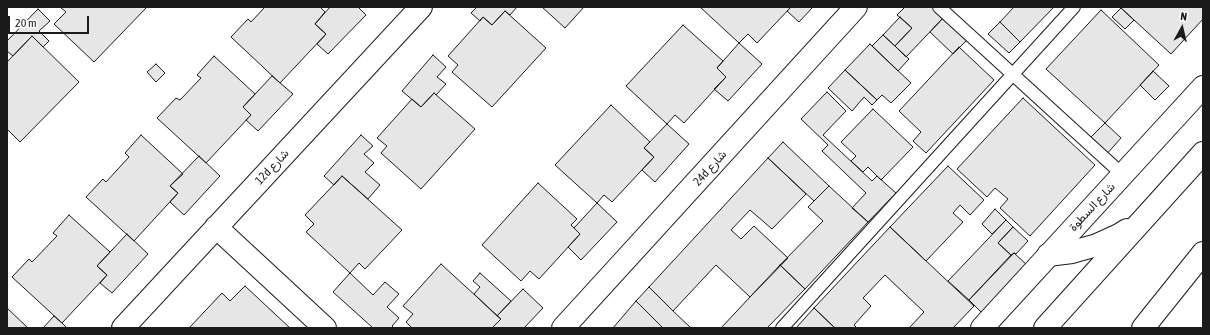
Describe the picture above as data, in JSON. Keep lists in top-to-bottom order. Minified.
{"streets":{"street":["12d شارع","24d شارع","شارع السطوة"]},"scale_bar":"20 m","north":"top"}
